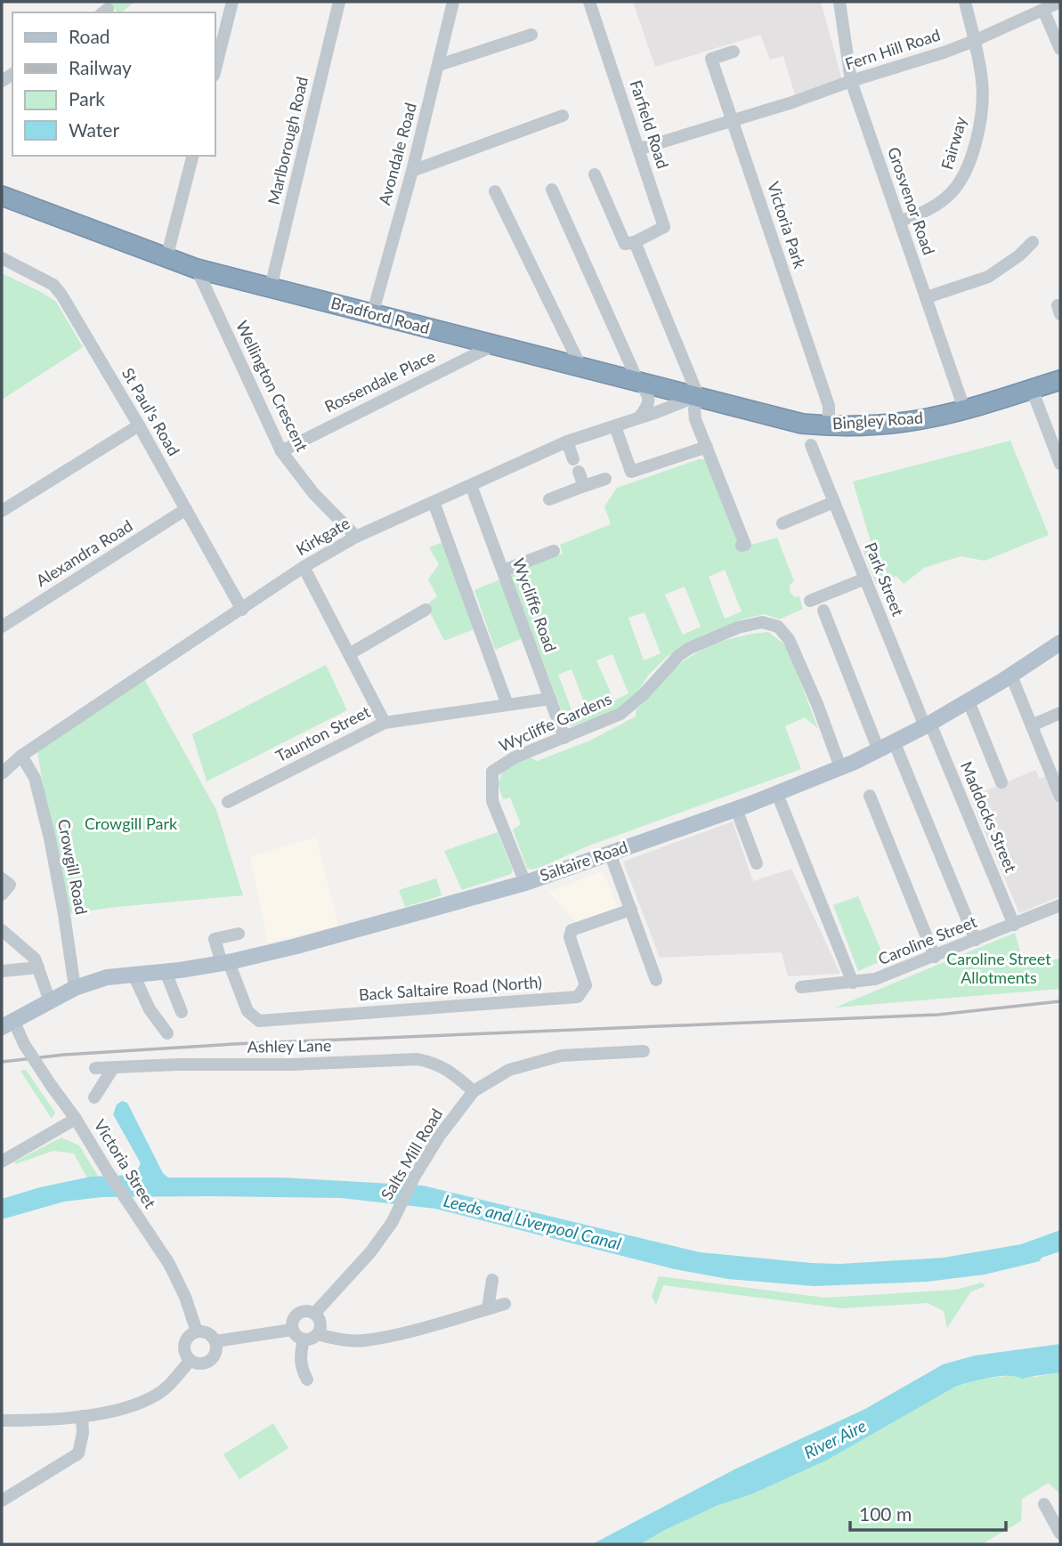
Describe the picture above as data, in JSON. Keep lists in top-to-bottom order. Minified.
{"streets":{"highway":["Bradford Road","Bingley Road"],"main road":["Saltaire Road"],"street":["Fern Hill Road","Farfield Road","Marlborough Road","Fairway","Avondale Road","Grosvenor Road","Victoria Park","Rossendale Place","Wellington Crescent","St Paul's Road","Kirkgate","Alexandra Road","Park Street","Wycliffe Road","Wycliffe Gardens","Taunton Street","Maddocks Street","Crowgill Road","Caroline Street","Back Saltaire Road (North)","Ashley Lane","Salts Mill Road","Victoria Street"]},"crossings":[["Fern Hill Road","Farfield Road"],["Fern Hill Road","Fairway"],["Fern Hill Road","Grosvenor Road"],["Fern Hill Road","Victoria Park"],["Marlborough Road","Bradford Road"],["Fairway","Grosvenor Road"],["Avondale Road","Bradford Road"],["Grosvenor Road","Bingley Road"],["Victoria Park","Bingley Road"],["Bradford Road","Rossendale Place"],["Bradford Road","Wellington Crescent"],["Bradford Road","Bingley Road"],["Bradford Road","Kirkgate"],["Rossendale Place","Wellington Crescent"],["Wellington Crescent","Kirkgate"],["St Paul's Road","Kirkgate"],["St Paul's Road","Alexandra Road"],["Kirkgate","Wycliffe Road"],["Kirkgate","Crowgill Road"],["Park Street","Maddocks Street"],["Park Street","Saltaire Road"],["Wycliffe Road","Wycliffe Gardens"],["Wycliffe Road","Taunton Street"],["Wycliffe Gardens","Saltaire Road"],["Maddocks Street","Saltaire Road"],["Maddocks Street","Caroline Street"],["Saltaire Road","Crowgill Road"],["Saltaire Road","Back Saltaire Road (North)"],["Saltaire Road","Victoria Street"],["Ashley Lane","Salts Mill Road"]],"water":["Leeds and Liverpool Canal","River Aire"],"parks":["Crowgill Park","Caroline Street Allotments"],"legend":["Road","Railway","Park","Water"],"scale_bar":"100 m"}
